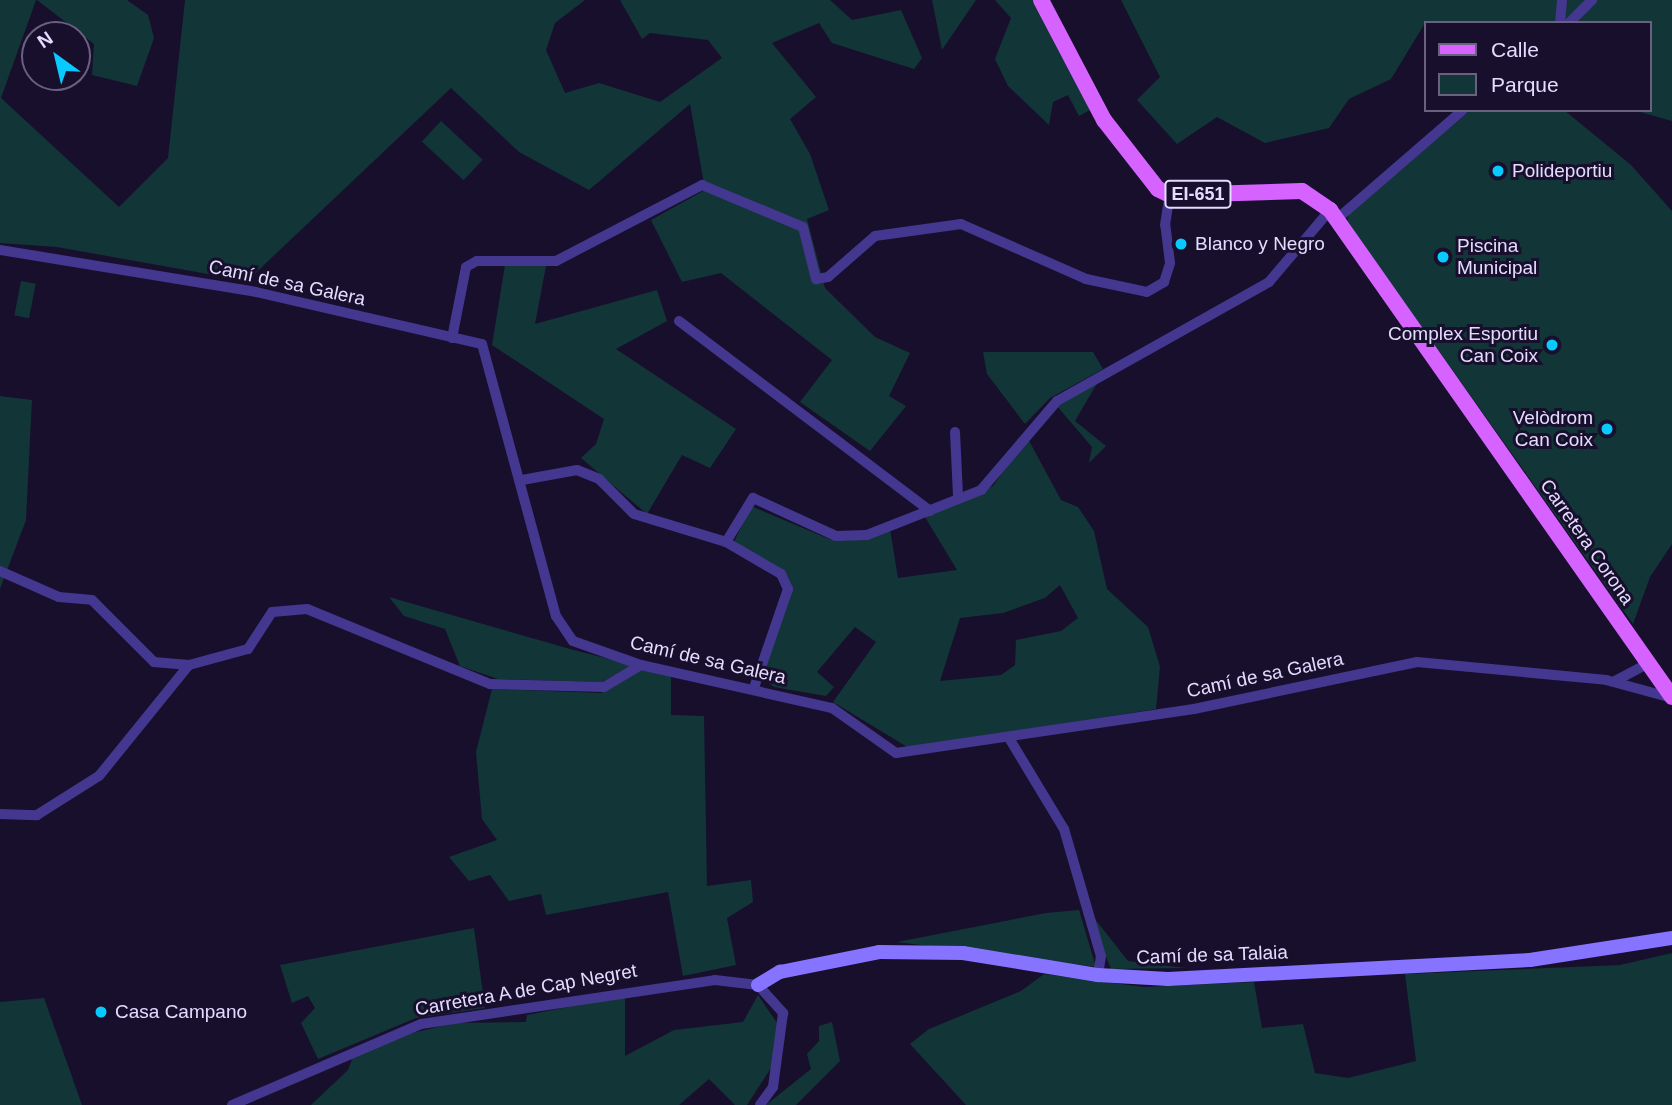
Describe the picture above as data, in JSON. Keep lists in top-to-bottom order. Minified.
{"streets":{"main road":["EI-651","Carretera Corona"],"street":["Camí de sa Galera","Camí de sa Talaia","Carretera A de Cap Negret"]},"crossings":[["EI-651","Carretera Corona"],["Camí de sa Galera","Carretera Corona"],["Camí de sa Talaia","Carretera A de Cap Negret"]],"places":["Polideportiu","Blanco y Negro","Piscina Municipal","Complex Esportiu Can Coix","Velòdrom Can Coix","Casa Campano"],"legend":["Calle","Parque"],"north":"top left"}
